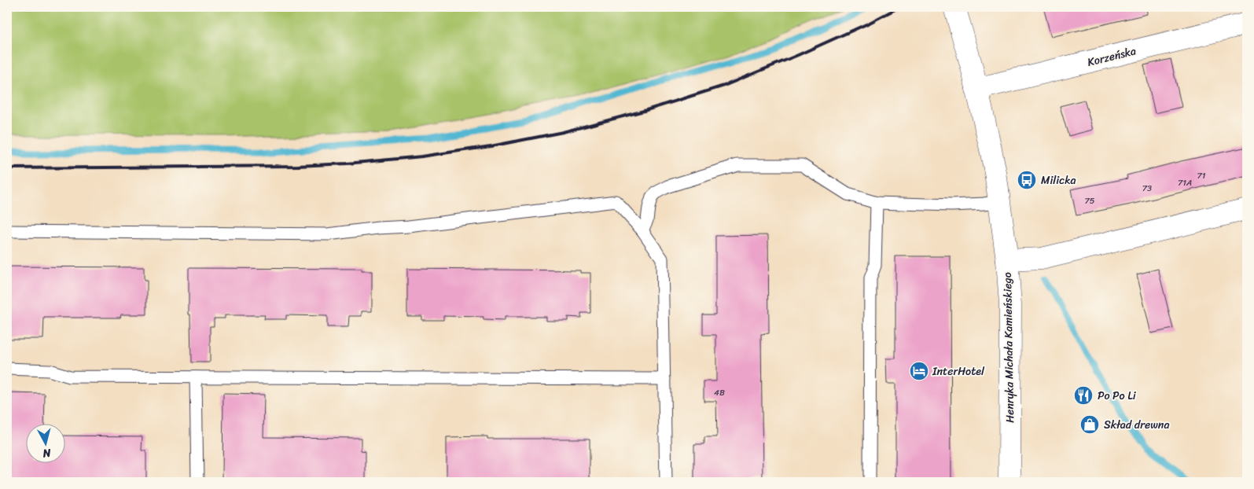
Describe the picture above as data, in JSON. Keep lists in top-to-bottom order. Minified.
{"streets":{"street":["Korzeńska","Henryka Michała Kamieńskiego"]},"crossings":[["Korzeńska","Henryka Michała Kamieńskiego"]],"places":{"bus stop":["Milicka"],"hotel":["InterHotel"],"restaurant":["Po Po Li"],"shop":["Skład drewna"]},"house_numbers":["71","71A","73","75","4B"],"north":"bottom"}
